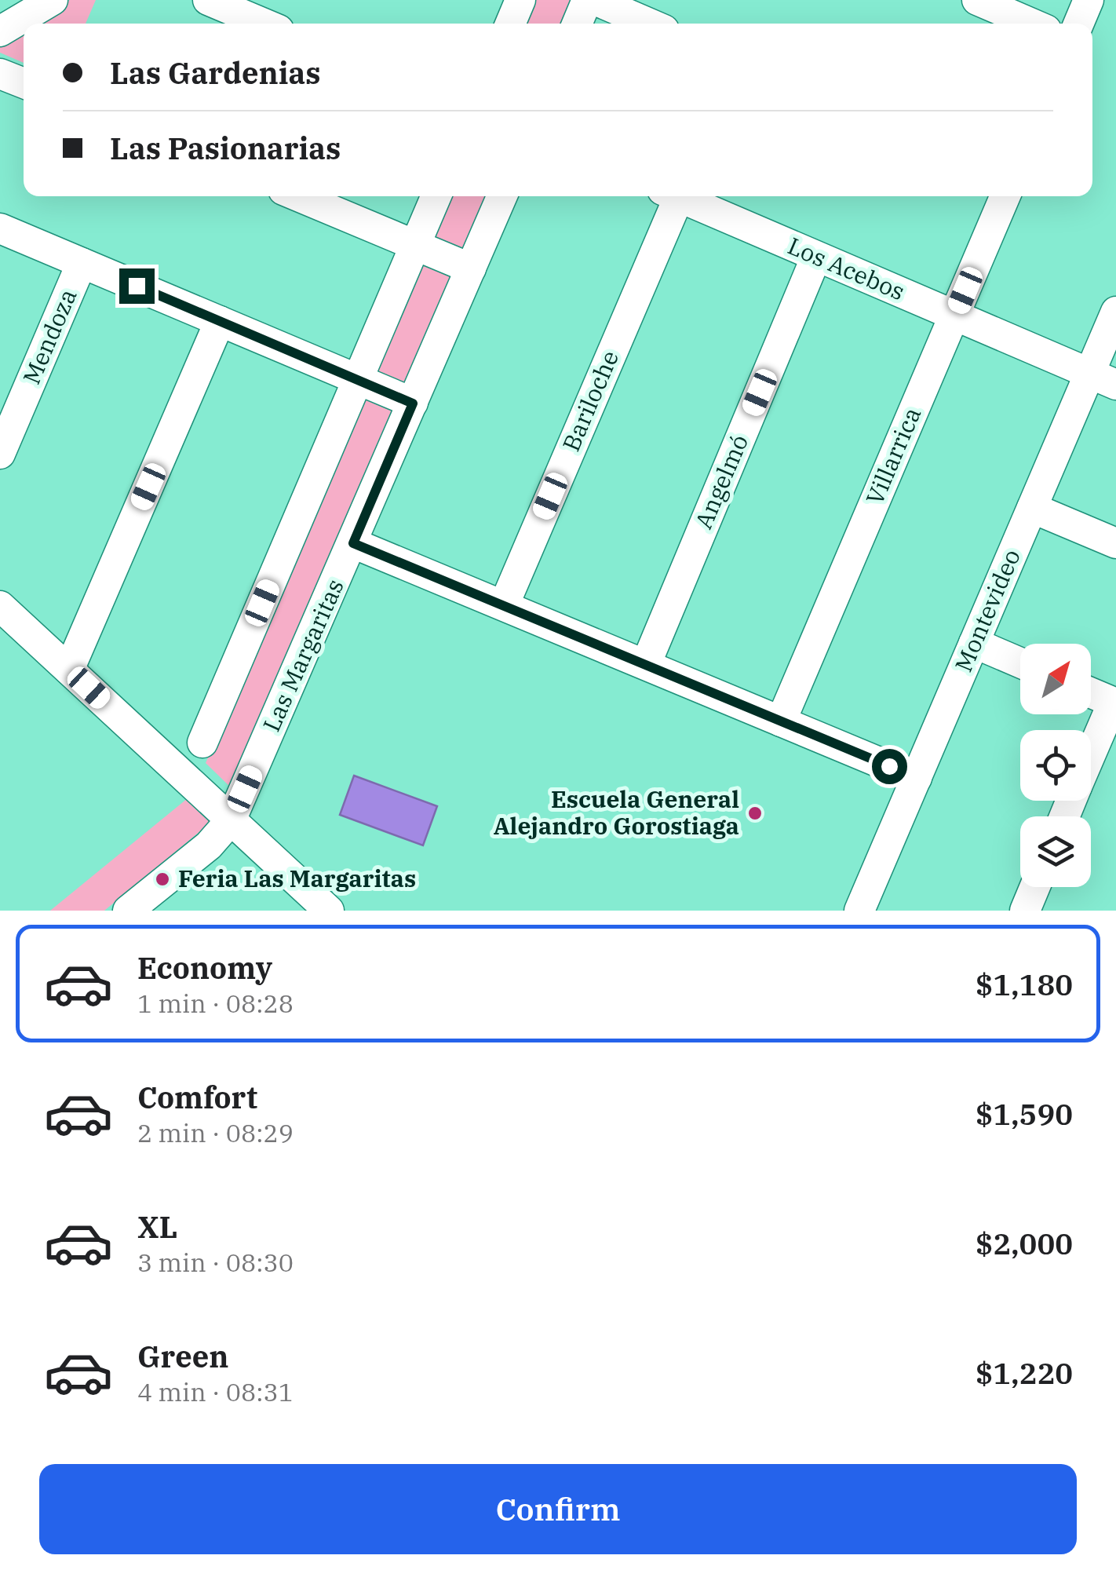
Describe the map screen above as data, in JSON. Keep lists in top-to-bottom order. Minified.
{"streets":{"street":["Los Acebos","Mendoza","Bariloche","Villarrica","Angelmó","Montevideo","Las Margaritas"]},"crossings":[["Los Acebos","Villarrica"],["Los Acebos","Angelmó"],["Los Acebos","Montevideo"]],"places":["Escuela General Alejandro Gorostiaga","Feria Las Margaritas"],"north":"top right","page":{"banner":["Las Gardenias","Las Pasionarias"],"list":[{"name":"Economy","note":"1 min · 08:28","value":"$1,180"},{"name":"Comfort","note":"2 min · 08:29","value":"$1,590"},{"name":"XL","note":"3 min · 08:30","value":"$2,000"},{"name":"Green","note":"4 min · 08:31","value":"$1,220"}],"buttons":"Confirm"}}
